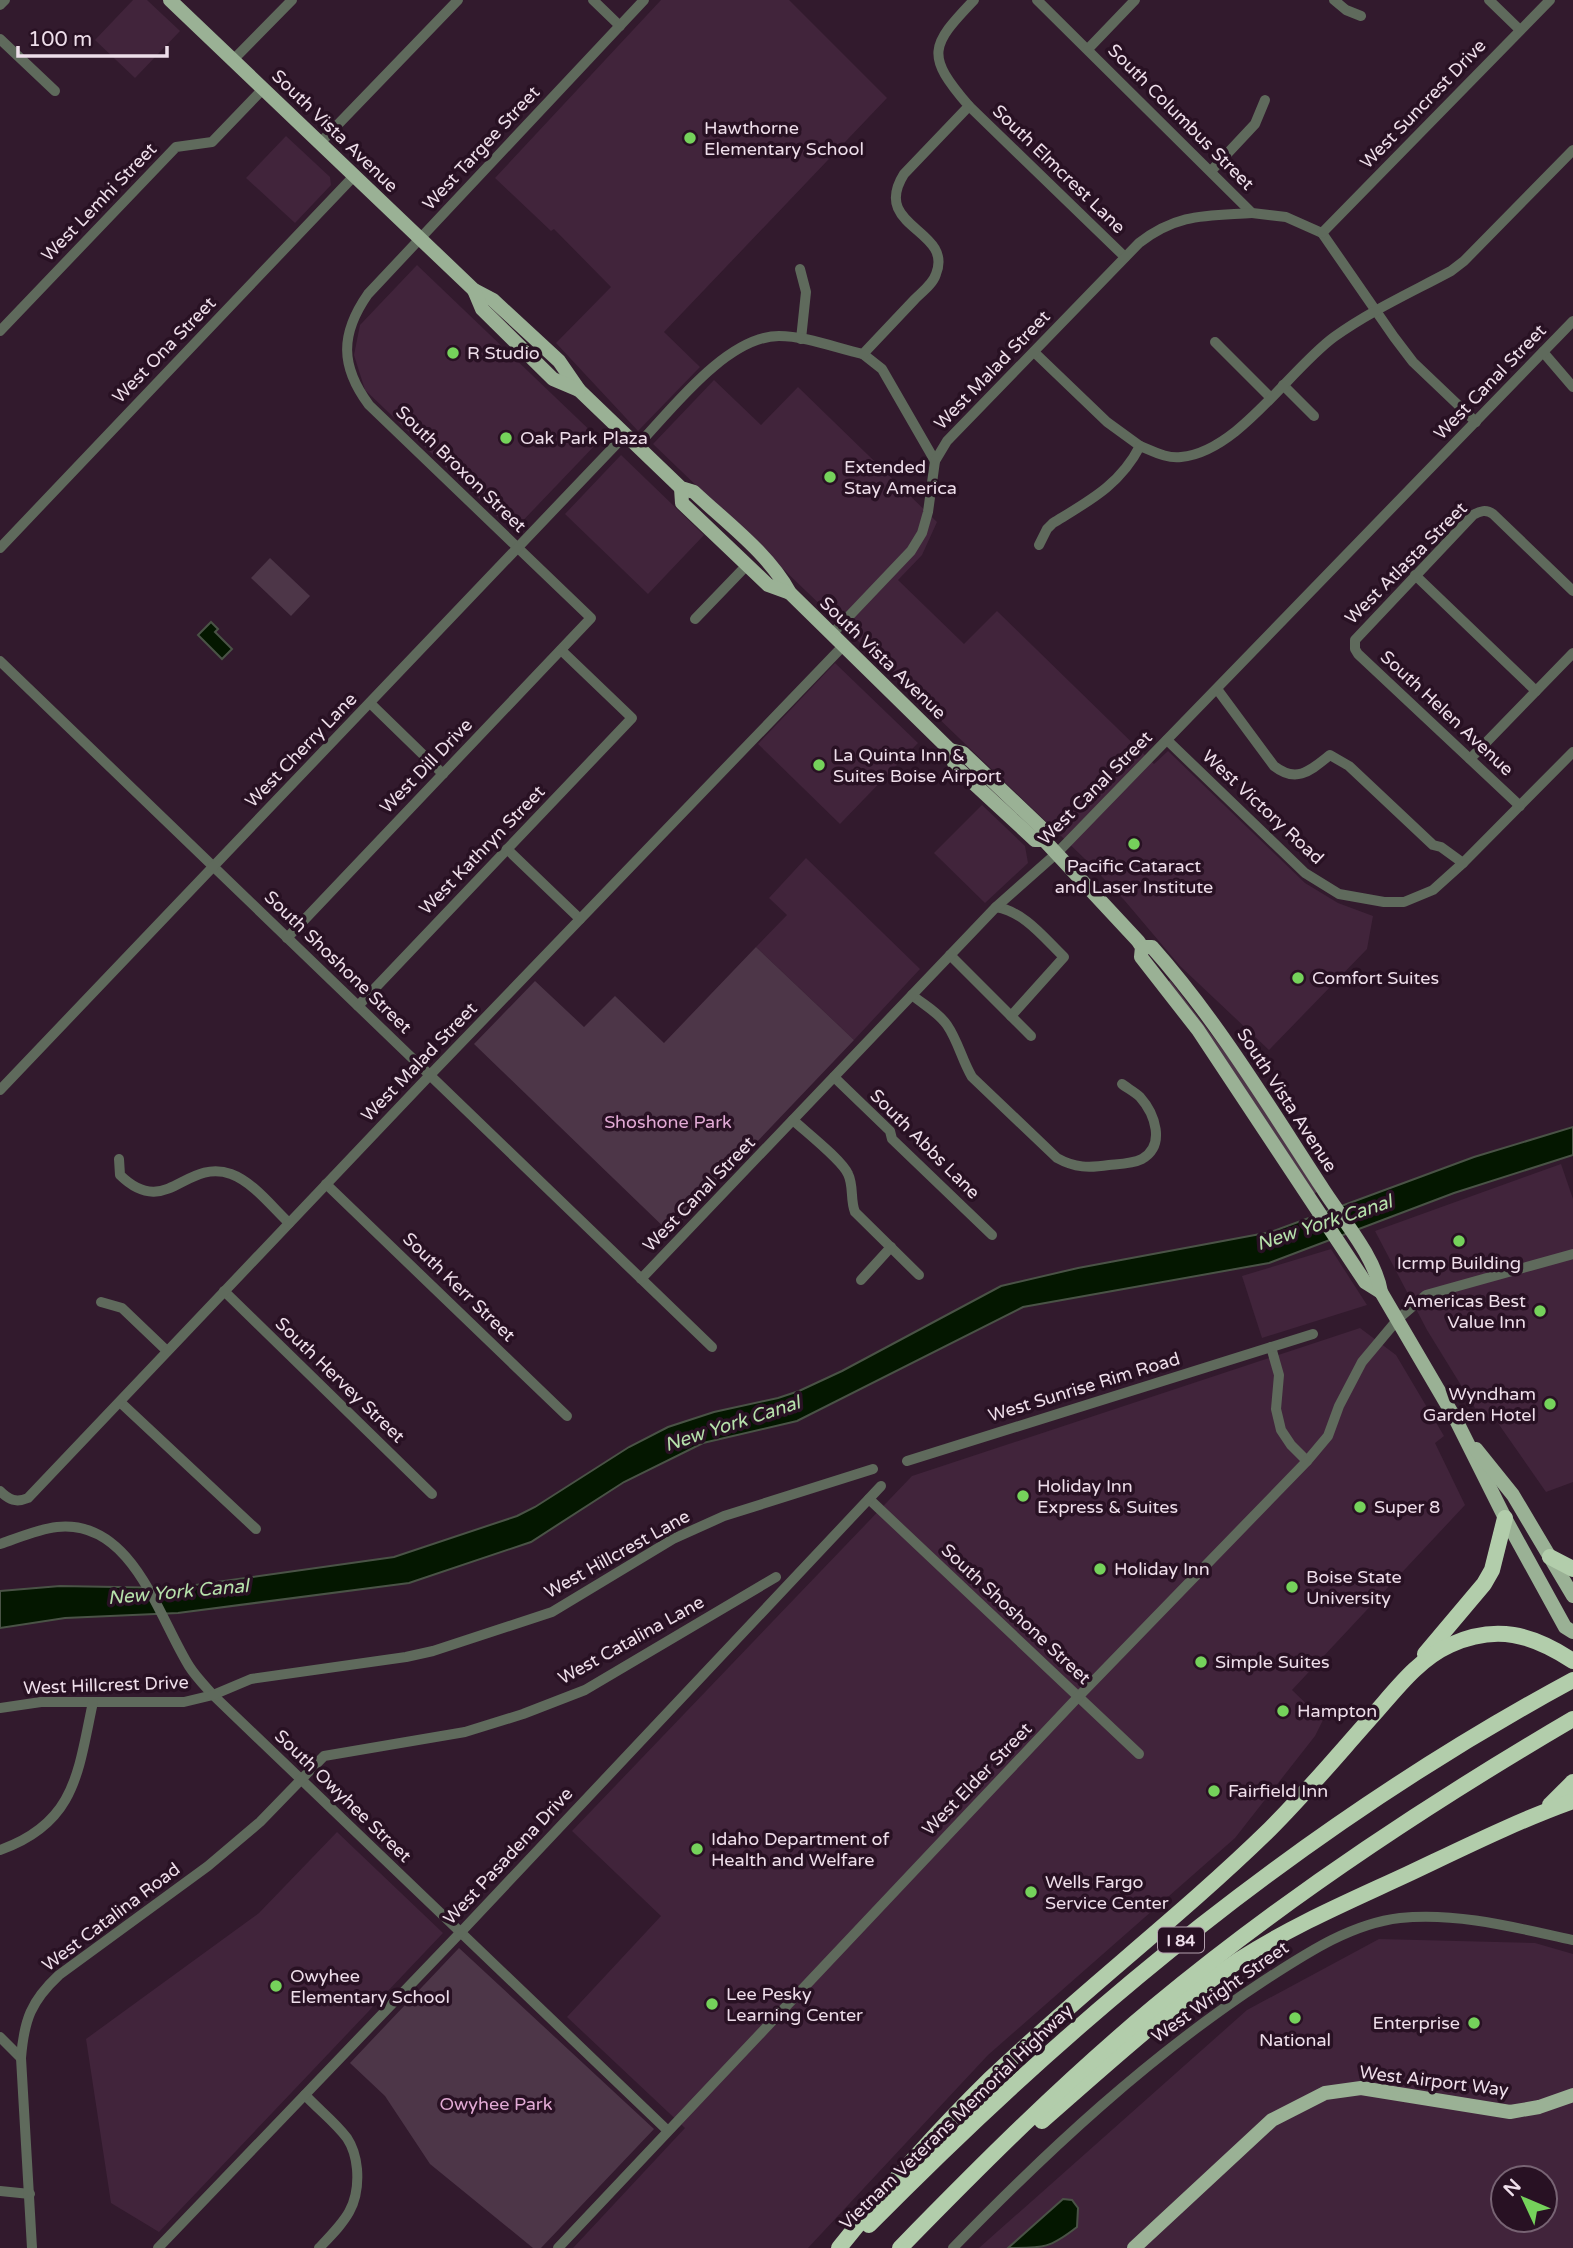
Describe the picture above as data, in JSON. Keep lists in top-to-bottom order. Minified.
{"streets":{"highway":["I 84","Vietnam Veterans Memorial Highway"],"main road":["South Vista Avenue","West Airport Way"],"street":["West Suncrest Drive","South Columbus Street","West Targee Street","South Elmcrest Lane","West Lemhi Street","West Ona Street","West Malad Street","West Canal Street","South Broxon Street","West Atlasta Street","South Helen Avenue","West Cherry Lane","West Dill Drive","West Victory Road","West Kathryn Street","South Shoshone Street","South Abbs Lane","South Kerr Street","South Hervey Street","West Sunrise Rim Road","West Hillcrest Lane","West Catalina Lane","West Hillcrest Drive","West Elder Street","South Owyhee Street","West Pasadena Drive","West Catalina Road","West Wright Street"]},"crossings":[["West Suncrest Drive","South Columbus Street"],["South Columbus Street","West Malad Street"],["South Vista Avenue","West Targee Street"],["South Vista Avenue","West Lemhi Street"],["South Vista Avenue","West Ona Street"],["South Vista Avenue","West Malad Street"],["South Vista Avenue","West Canal Street"],["South Vista Avenue","West Cherry Lane"],["South Vista Avenue","West Elder Street"],["West Targee Street","South Broxon Street"],["South Elmcrest Lane","West Malad Street"],["West Malad Street","South Shoshone Street"],["West Malad Street","South Kerr Street"],["West Malad Street","South Hervey Street"],["West Canal Street","West Victory Road"],["West Canal Street","South Shoshone Street"],["West Canal Street","South Abbs Lane"],["South Broxon Street","West Cherry Lane"],["South Broxon Street","West Dill Drive"],["West Atlasta Street","South Helen Avenue"],["South Helen Avenue","West Victory Road"],["West Cherry Lane","South Shoshone Street"],["West Dill Drive","West Kathryn Street"],["West Dill Drive","South Shoshone Street"],["West Kathryn Street","South Shoshone Street"],["South Shoshone Street","West Elder Street"],["South Shoshone Street","West Pasadena Drive"],["West Hillcrest Lane","West Hillcrest Drive"],["West Hillcrest Lane","South Owyhee Street"],["West Catalina Lane","South Owyhee Street"],["West Catalina Lane","West Catalina Road"],["West Hillcrest Drive","South Owyhee Street"],["West Elder Street","South Owyhee Street"],["South Owyhee Street","West Pasadena Drive"],["South Owyhee Street","West Catalina Road"]],"water":["New York Canal"],"parks":["Shoshone Park","Owyhee Park"],"places":["Hawthorne Elementary School","R Studio","Oak Park Plaza","Extended Stay America","La Quinta Inn & Suites Boise Airport","Pacific Cataract and Laser Institute","Comfort Suites","Icrmp Building","Americas Best Value Inn","Wyndham Garden Hotel","Holiday Inn Express & Suites","Super 8","Holiday Inn","Boise State University","Simple Suites","Hampton","Fairfield Inn","Idaho Department of Health and Welfare","Wells Fargo Service Center","Owyhee Elementary School","Lee Pesky Learning Center","National","Enterprise"],"scale_bar":"100 m","north":"top left"}
